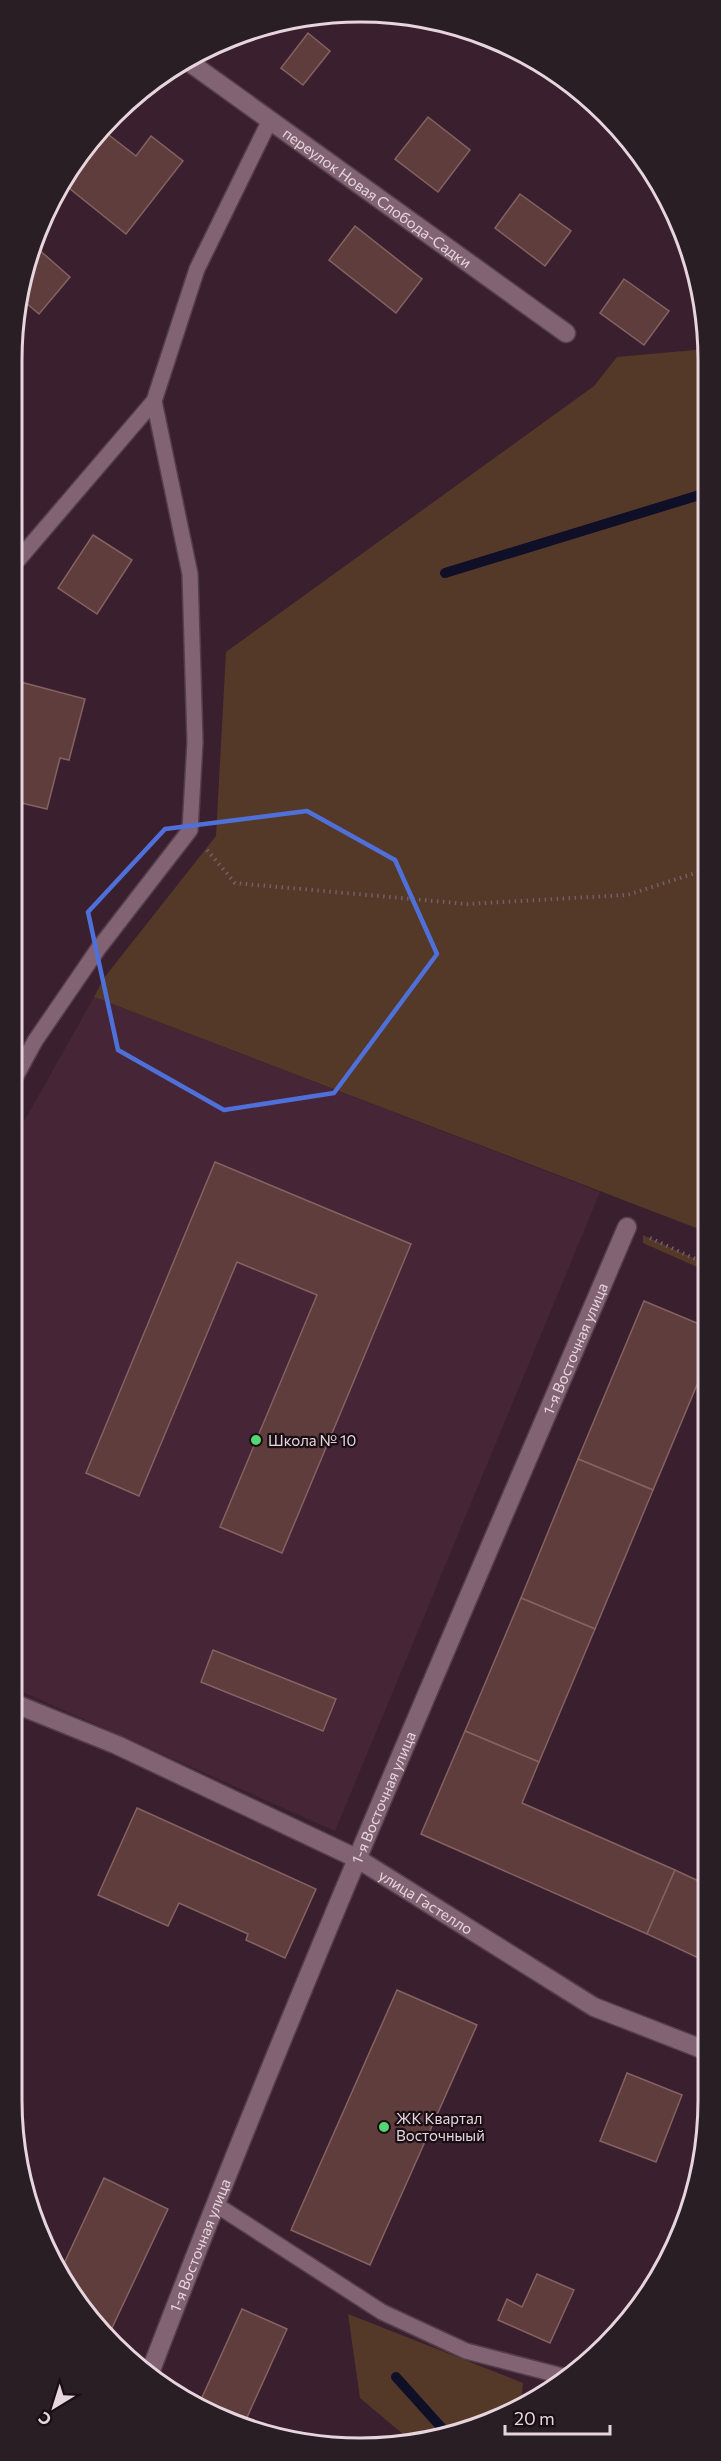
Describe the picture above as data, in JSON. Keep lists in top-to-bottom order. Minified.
{"streets":{"street":["переулок Новая Слобода-Садки","1-я Восточная улица","улица Гастелло"]},"crossings":[["1-я Восточная улица","улица Гастелло"]],"places":["Школа № 10","ЖК Квартал Восточныый"],"scale_bar":"20 m","north":"bottom left"}
